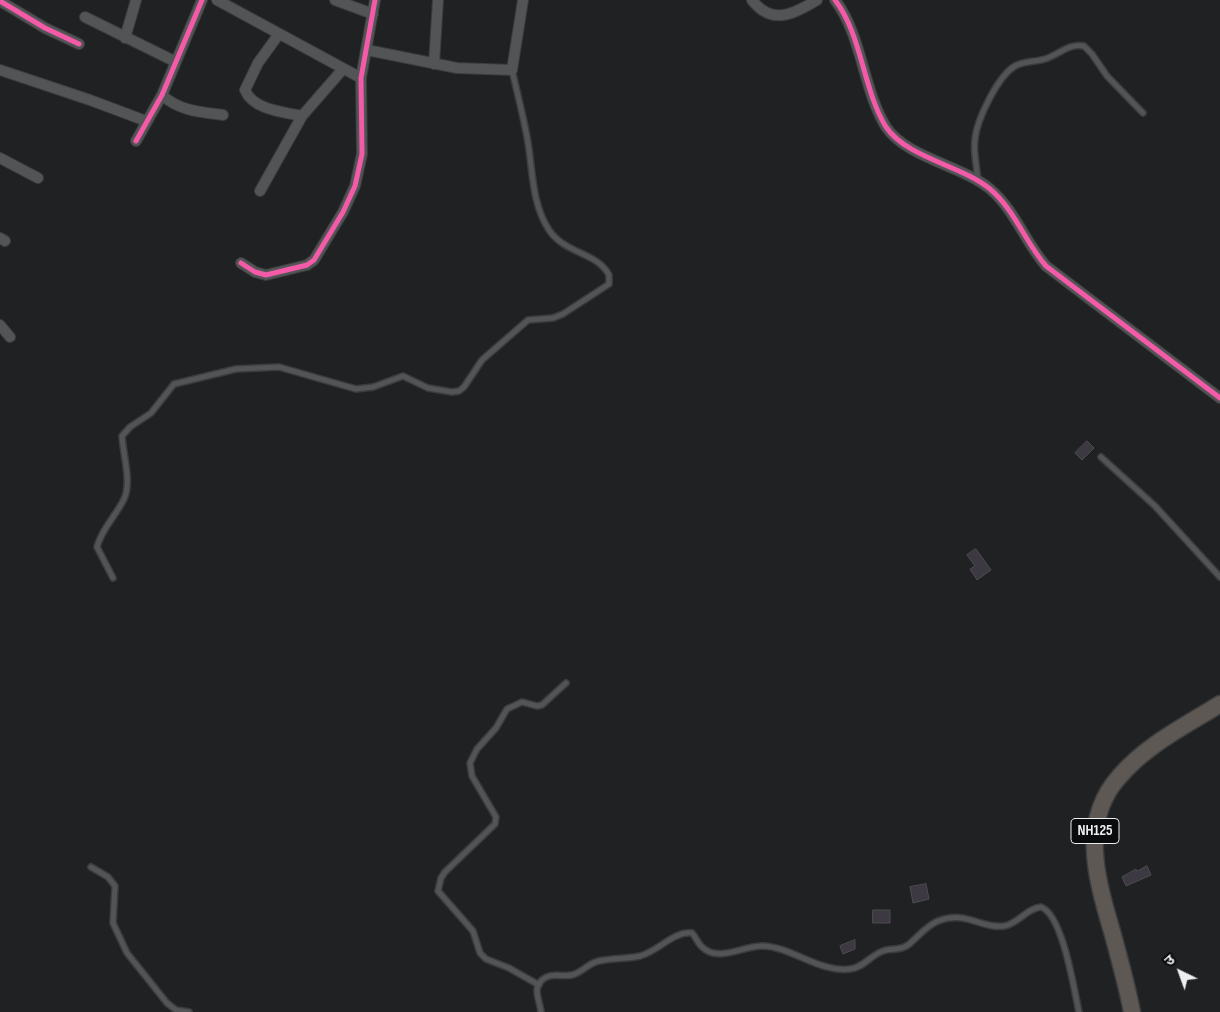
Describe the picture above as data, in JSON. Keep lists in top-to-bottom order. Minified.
{"streets":{"highway":["NH125"]},"north":"top left"}
